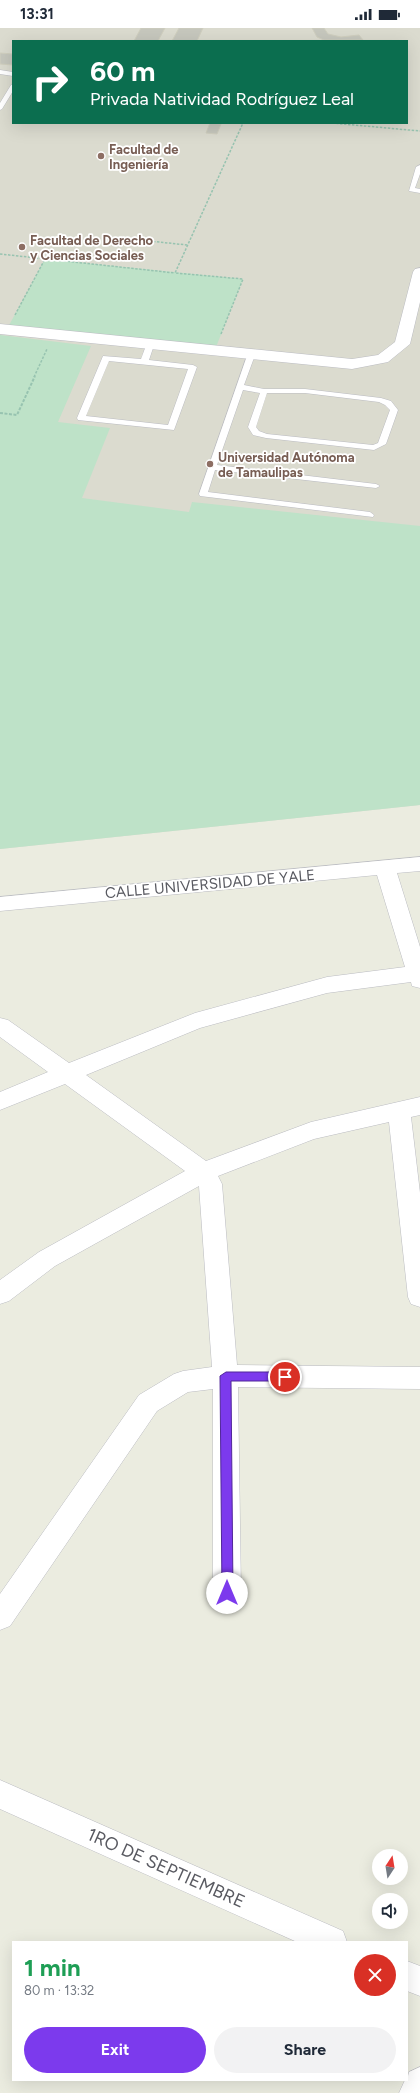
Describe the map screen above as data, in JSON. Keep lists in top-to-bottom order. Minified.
{"streets":{"street":["CALLE UNIVERSIDAD DE YALE","1RO DE SEPTIEMBRE"]},"places":["Facultad de Ingeniería","Facultad de Derecho y Ciencias Sociales","Universidad Autónoma de Tamaulipas"],"north":"top","page":{"status":"13:31","turn":["60 m","Privada Natividad Rodríguez Leal"],"heading":["1 min","80 m · 13:32"],"buttons":["Exit","Share"]}}
